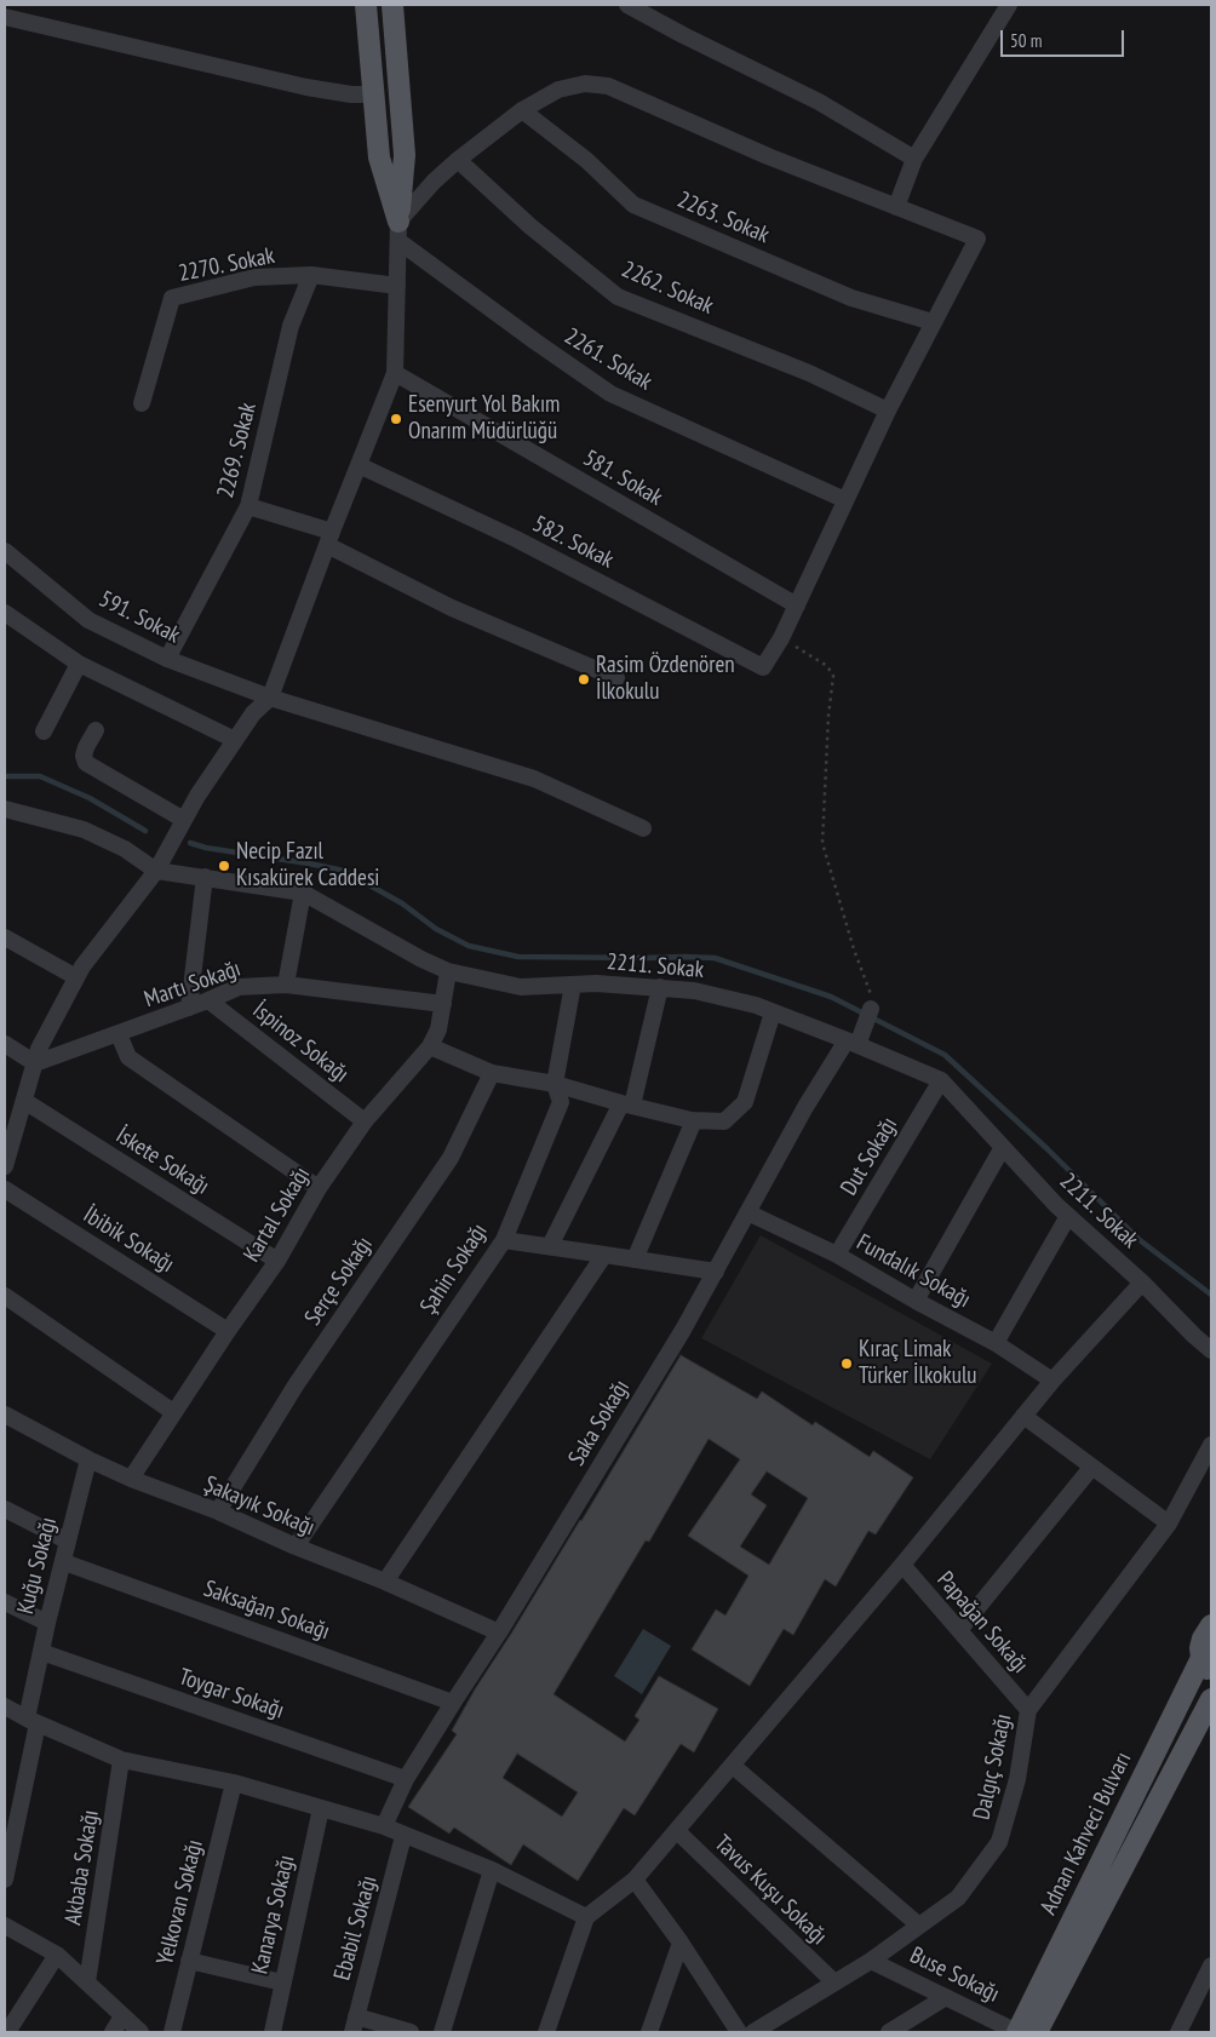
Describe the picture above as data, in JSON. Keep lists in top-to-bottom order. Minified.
{"streets":{"main road":["Adnan Kahveci Bulvarı"],"street":["2263. Sokak","2270. Sokak","2262. Sokak","2261. Sokak","2269. Sokak","581. Sokak","582. Sokak","591. Sokak","2211. Sokak","Martı Sokağı","İspinoz Sokağı","Dut Sokağı","İskete Sokağı","Kartal Sokağı","İbibik Sokağı","Şahin Sokağı","Fundalık Sokağı","Serçe Sokağı","Saka Sokağı","Şakayık Sokağı","Kuğu Sokağı","Saksağan Sokağı","Papağan Sokağı","Toygar Sokağı","Dalgıç Sokağı","Akbaba Sokağı","Tavus Kuşu Sokağı","Yelkovan Sokağı","Kanarya Sokağı","Ebabil Sokağı","Buse Sokağı"]},"crossings":[["2270. Sokak","2269. Sokak"],["2269. Sokak","591. Sokak"],["2211. Sokak","Dut Sokağı"],["2211. Sokak","Kartal Sokağı"],["2211. Sokak","Şahin Sokağı"],["2211. Sokak","Saka Sokağı"],["Martı Sokağı","İspinoz Sokağı"],["Martı Sokağı","Kartal Sokağı"],["İspinoz Sokağı","Kartal Sokağı"],["Dut Sokağı","Fundalık Sokağı"],["İskete Sokağı","Kartal Sokağı"],["Kartal Sokağı","İbibik Sokağı"],["Kartal Sokağı","Şakayık Sokağı"],["Şahin Sokağı","Şakayık Sokağı"],["Fundalık Sokağı","Saka Sokağı"],["Serçe Sokağı","Şakayık Sokağı"],["Saka Sokağı","Şakayık Sokağı"],["Saka Sokağı","Saksağan Sokağı"],["Saka Sokağı","Toygar Sokağı"],["Şakayık Sokağı","Kuğu Sokağı"],["Kuğu Sokağı","Saksağan Sokağı"],["Kuğu Sokağı","Toygar Sokağı"],["Papağan Sokağı","Dalgıç Sokağı"],["Dalgıç Sokağı","Tavus Kuşu Sokağı"],["Dalgıç Sokağı","Buse Sokağı"],["Adnan Kahveci Bulvarı","Buse Sokağı"]],"places":["Esenyurt Yol Bakım Onarım Müdürlüğü","Rasim Özdenören İlkokulu","Necip Fazıl Kısakürek Caddesi","Kıraç Limak Türker İlkokulu"],"scale_bar":"50 m"}
